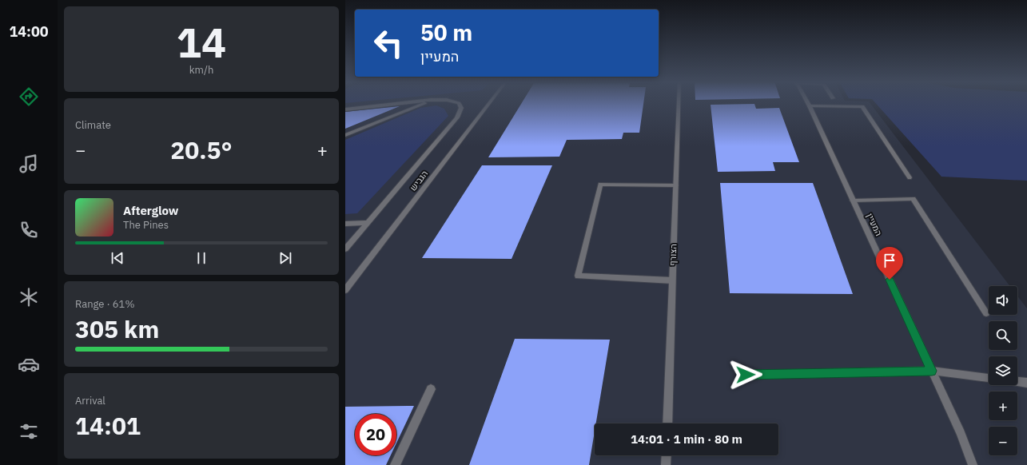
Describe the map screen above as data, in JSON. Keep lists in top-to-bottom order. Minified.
{"streets":{"street":["הגביש","המעיין","הצורף"]},"page":{"tabs":"14:00","tile":[["14","km/h"],"Climate",["Range · 61%","305 km"],["Arrival","14:01"]],"turn":["50 m","המעיין"],"heat":["−","20.5°","+"],"song":["Afterglow","The Pines"],"map_buttons":["+","−"],"limit":"20","trip":"14:01 · 1 min · 80 m"}}
